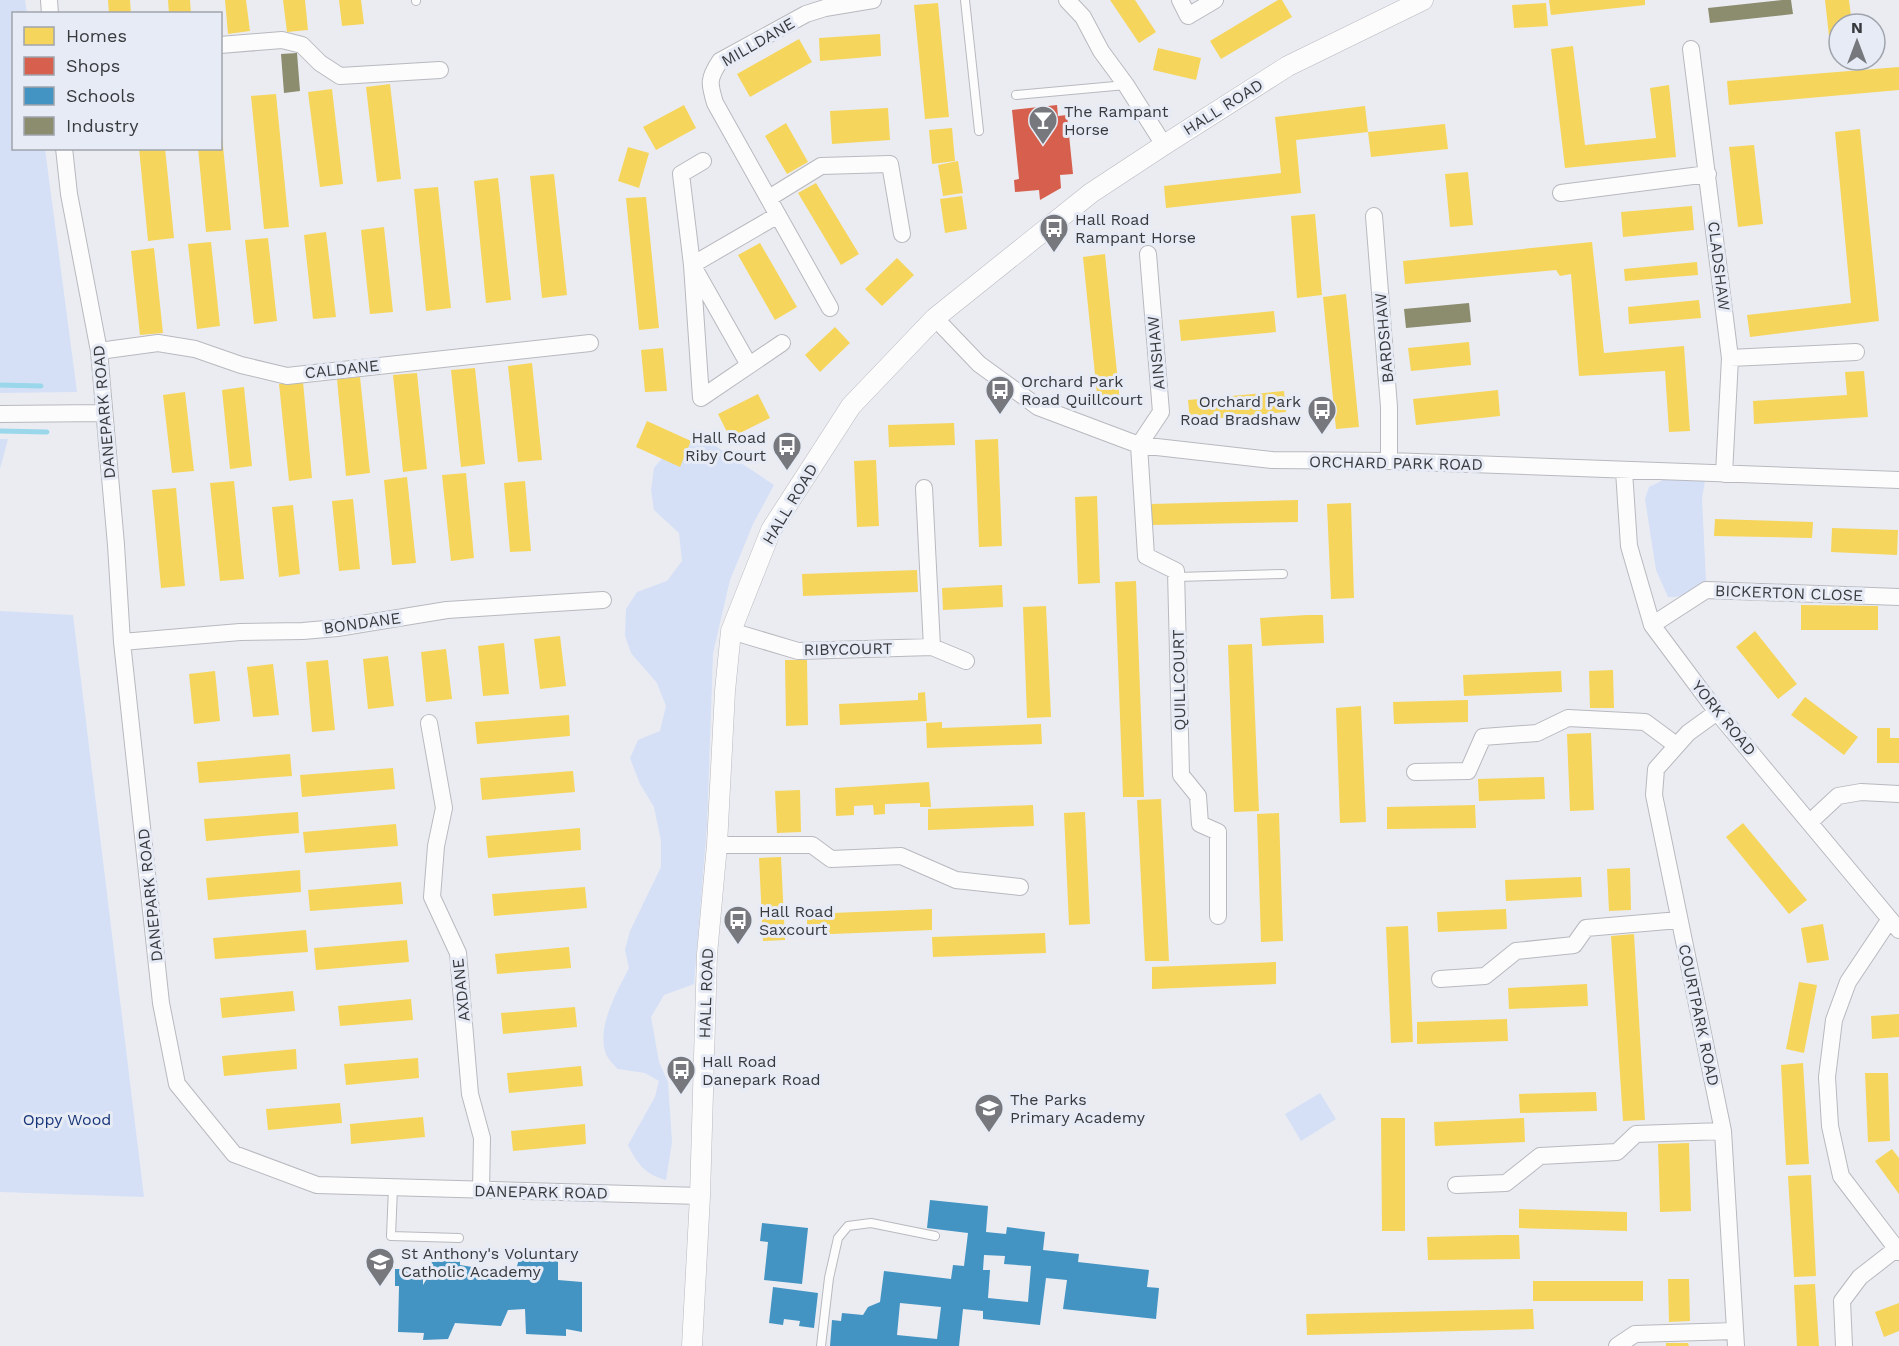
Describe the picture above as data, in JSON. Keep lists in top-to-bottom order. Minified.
{"streets":{"street":["MILLDANE","HALL ROAD","CLADSHAW","BARDSHAW","AINSHAW","CALDANE","DANEPARK ROAD","ORCHARD PARK ROAD","BICKERTON CLOSE","BONDANE","RIBYCOURT","QUILLCOURT","YORK ROAD","AXDANE","COURTPARK ROAD"]},"crossings":[["HALL ROAD","DANEPARK ROAD"],["HALL ROAD","ORCHARD PARK ROAD"],["HALL ROAD","RIBYCOURT"],["CLADSHAW","ORCHARD PARK ROAD"],["BARDSHAW","ORCHARD PARK ROAD"],["AINSHAW","ORCHARD PARK ROAD"],["CALDANE","DANEPARK ROAD"],["DANEPARK ROAD","BONDANE"],["DANEPARK ROAD","AXDANE"],["ORCHARD PARK ROAD","YORK ROAD"],["BICKERTON CLOSE","YORK ROAD"],["YORK ROAD","COURTPARK ROAD"]],"parks":["Oppy Wood"],"places":{"bar":["The Rampant Horse"],"bus stop":["Hall Road Rampant Horse","Orchard Park Road Quillcourt","Orchard Park Road Bradshaw","Hall Road Riby Court","Hall Road Saxcourt","Hall Road Danepark Road"],"school or university":["The Parks Primary Academy","St Anthony's Voluntary Catholic Academy"]},"legend":["Homes","Shops","Schools","Industry"],"north":"top"}
